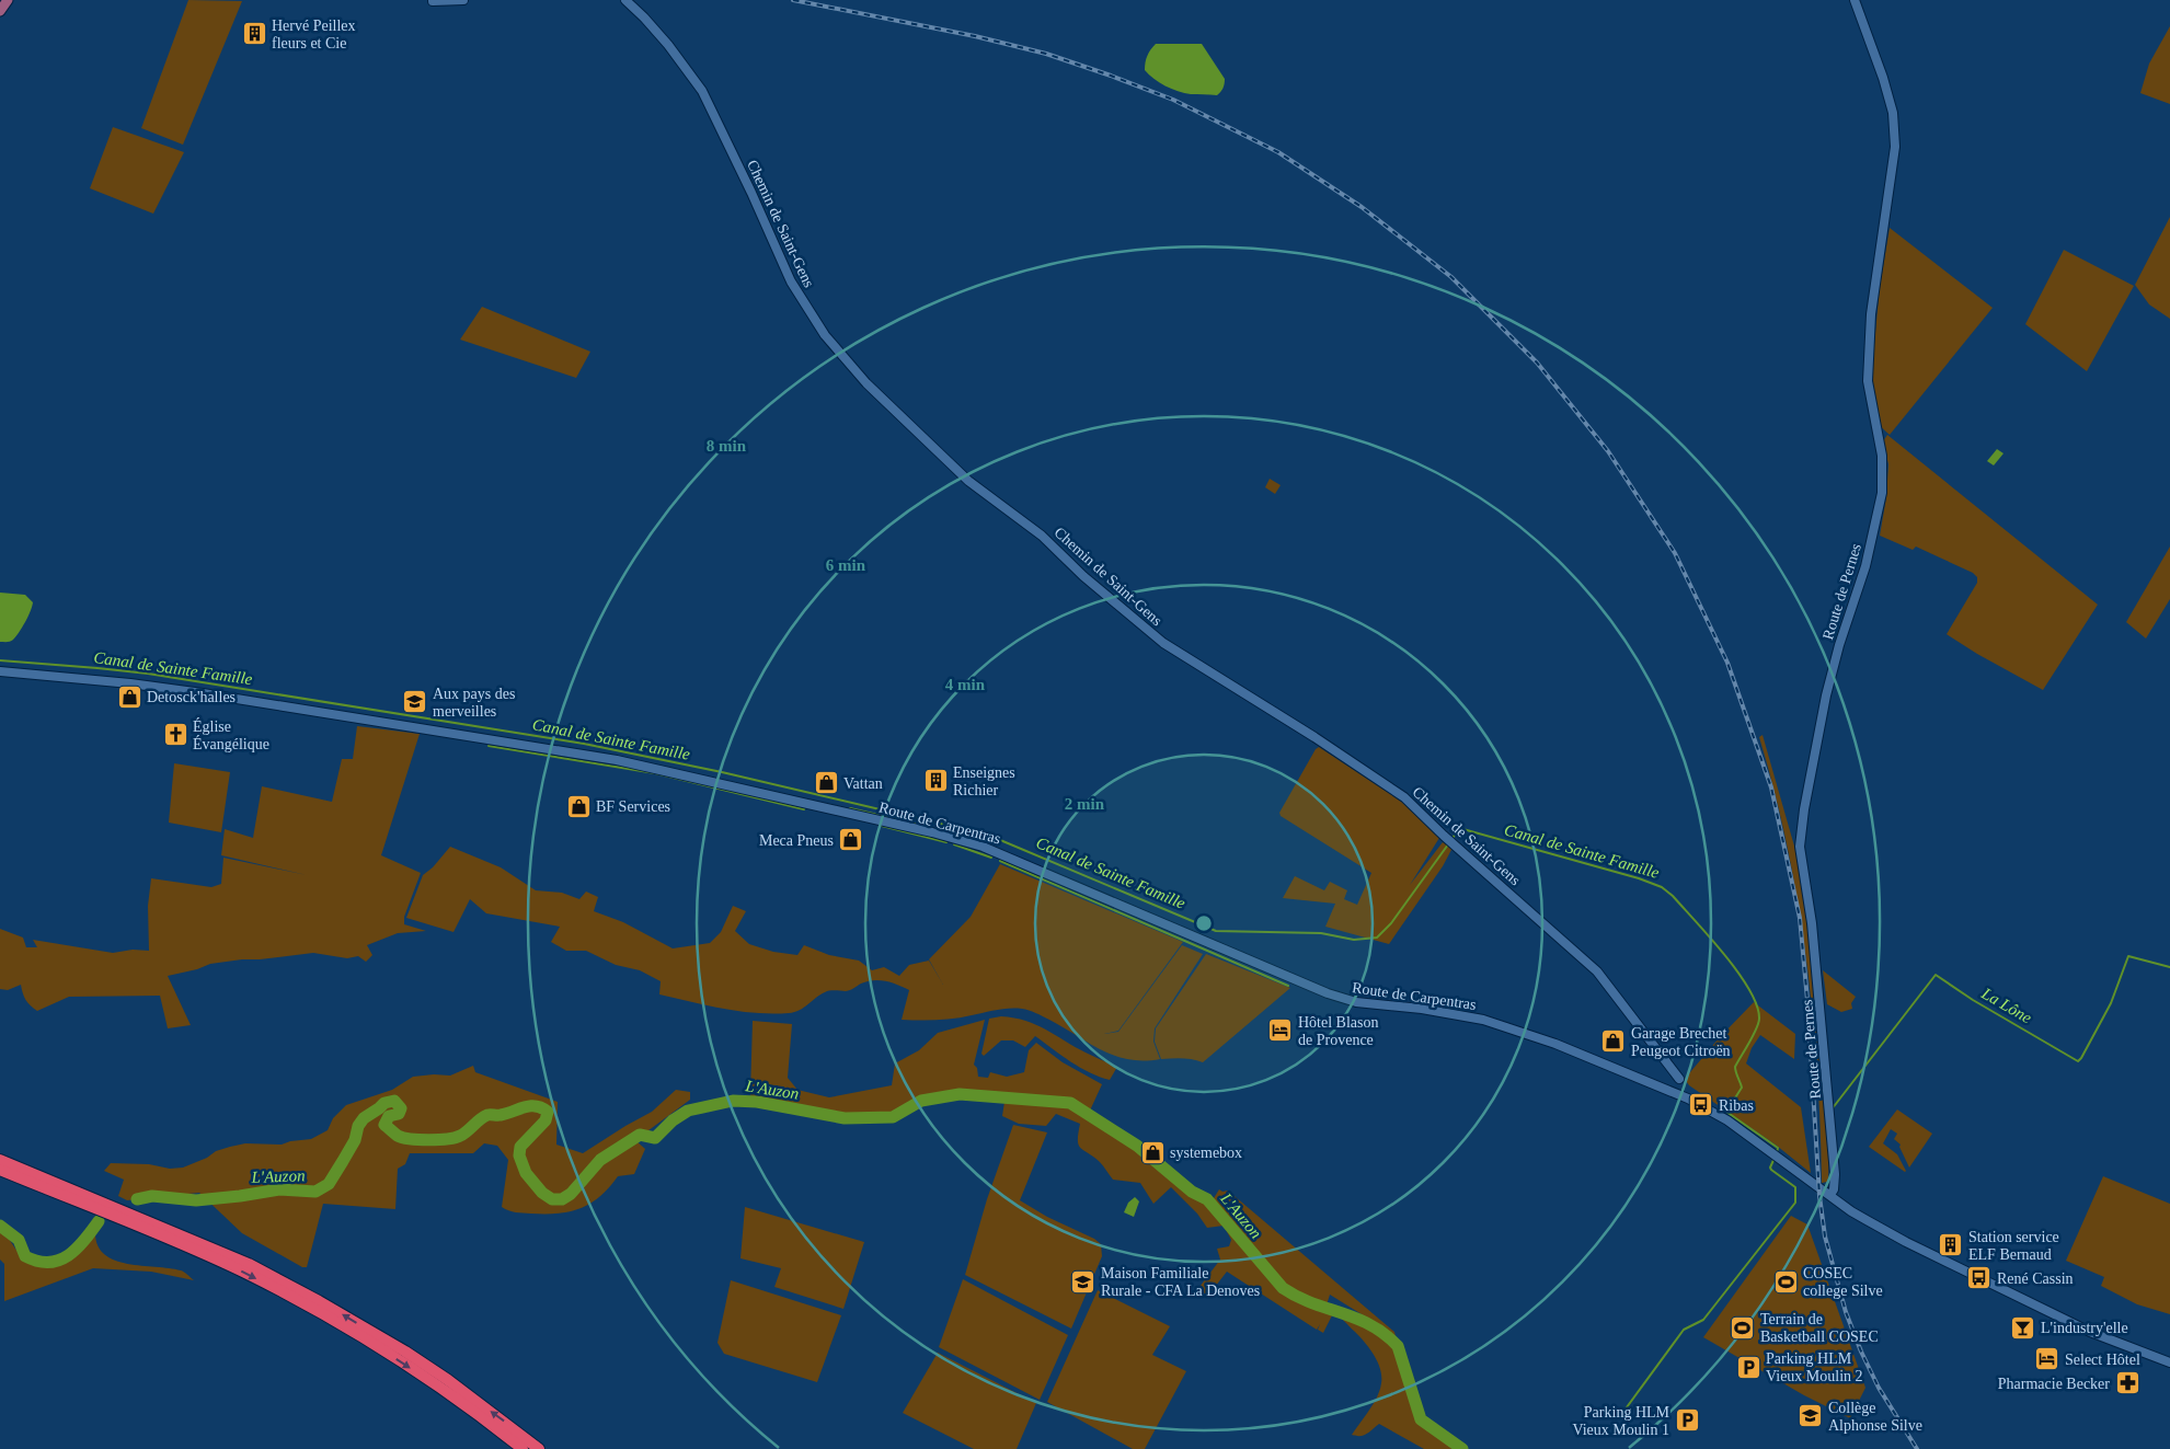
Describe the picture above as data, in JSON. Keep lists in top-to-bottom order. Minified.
{"streets":{"street":["Chemin de Saint-Gens","Route de Pernes","Route de Carpentras"]},"crossings":[["Route de Pernes","Route de Carpentras"]],"water":["Canal de Sainte Famille","La Lône","L'Auzon"],"places":{"building":["Hervé Peillex fleurs et Cie","Enseignes Richier","Station service ELF Bernaud"],"shop":["Detosck'halles","Vattan","BF Services","Meca Pneus","Garage Brechet Peugeot Citroën","systemebox"],"school or university":["Aux pays des merveilles","Maison Familiale Rurale - CFA La Denoves","Collège Alphonse Silve"],"church":["Église Évangélique"],"hotel":["Hôtel Blason de Provence","Select Hôtel"],"bus stop":["Ribas","René Cassin"],"sports":["COSEC college Silve","Terrain de Basketball COSEC"],"bar":["L'industry'elle"],"parking":["Parking HLM Vieux Moulin 2","Parking HLM Vieux Moulin 1"],"pharmacy":["Pharmacie Becker"]},"rings":["8 min","6 min","4 min","2 min"]}
